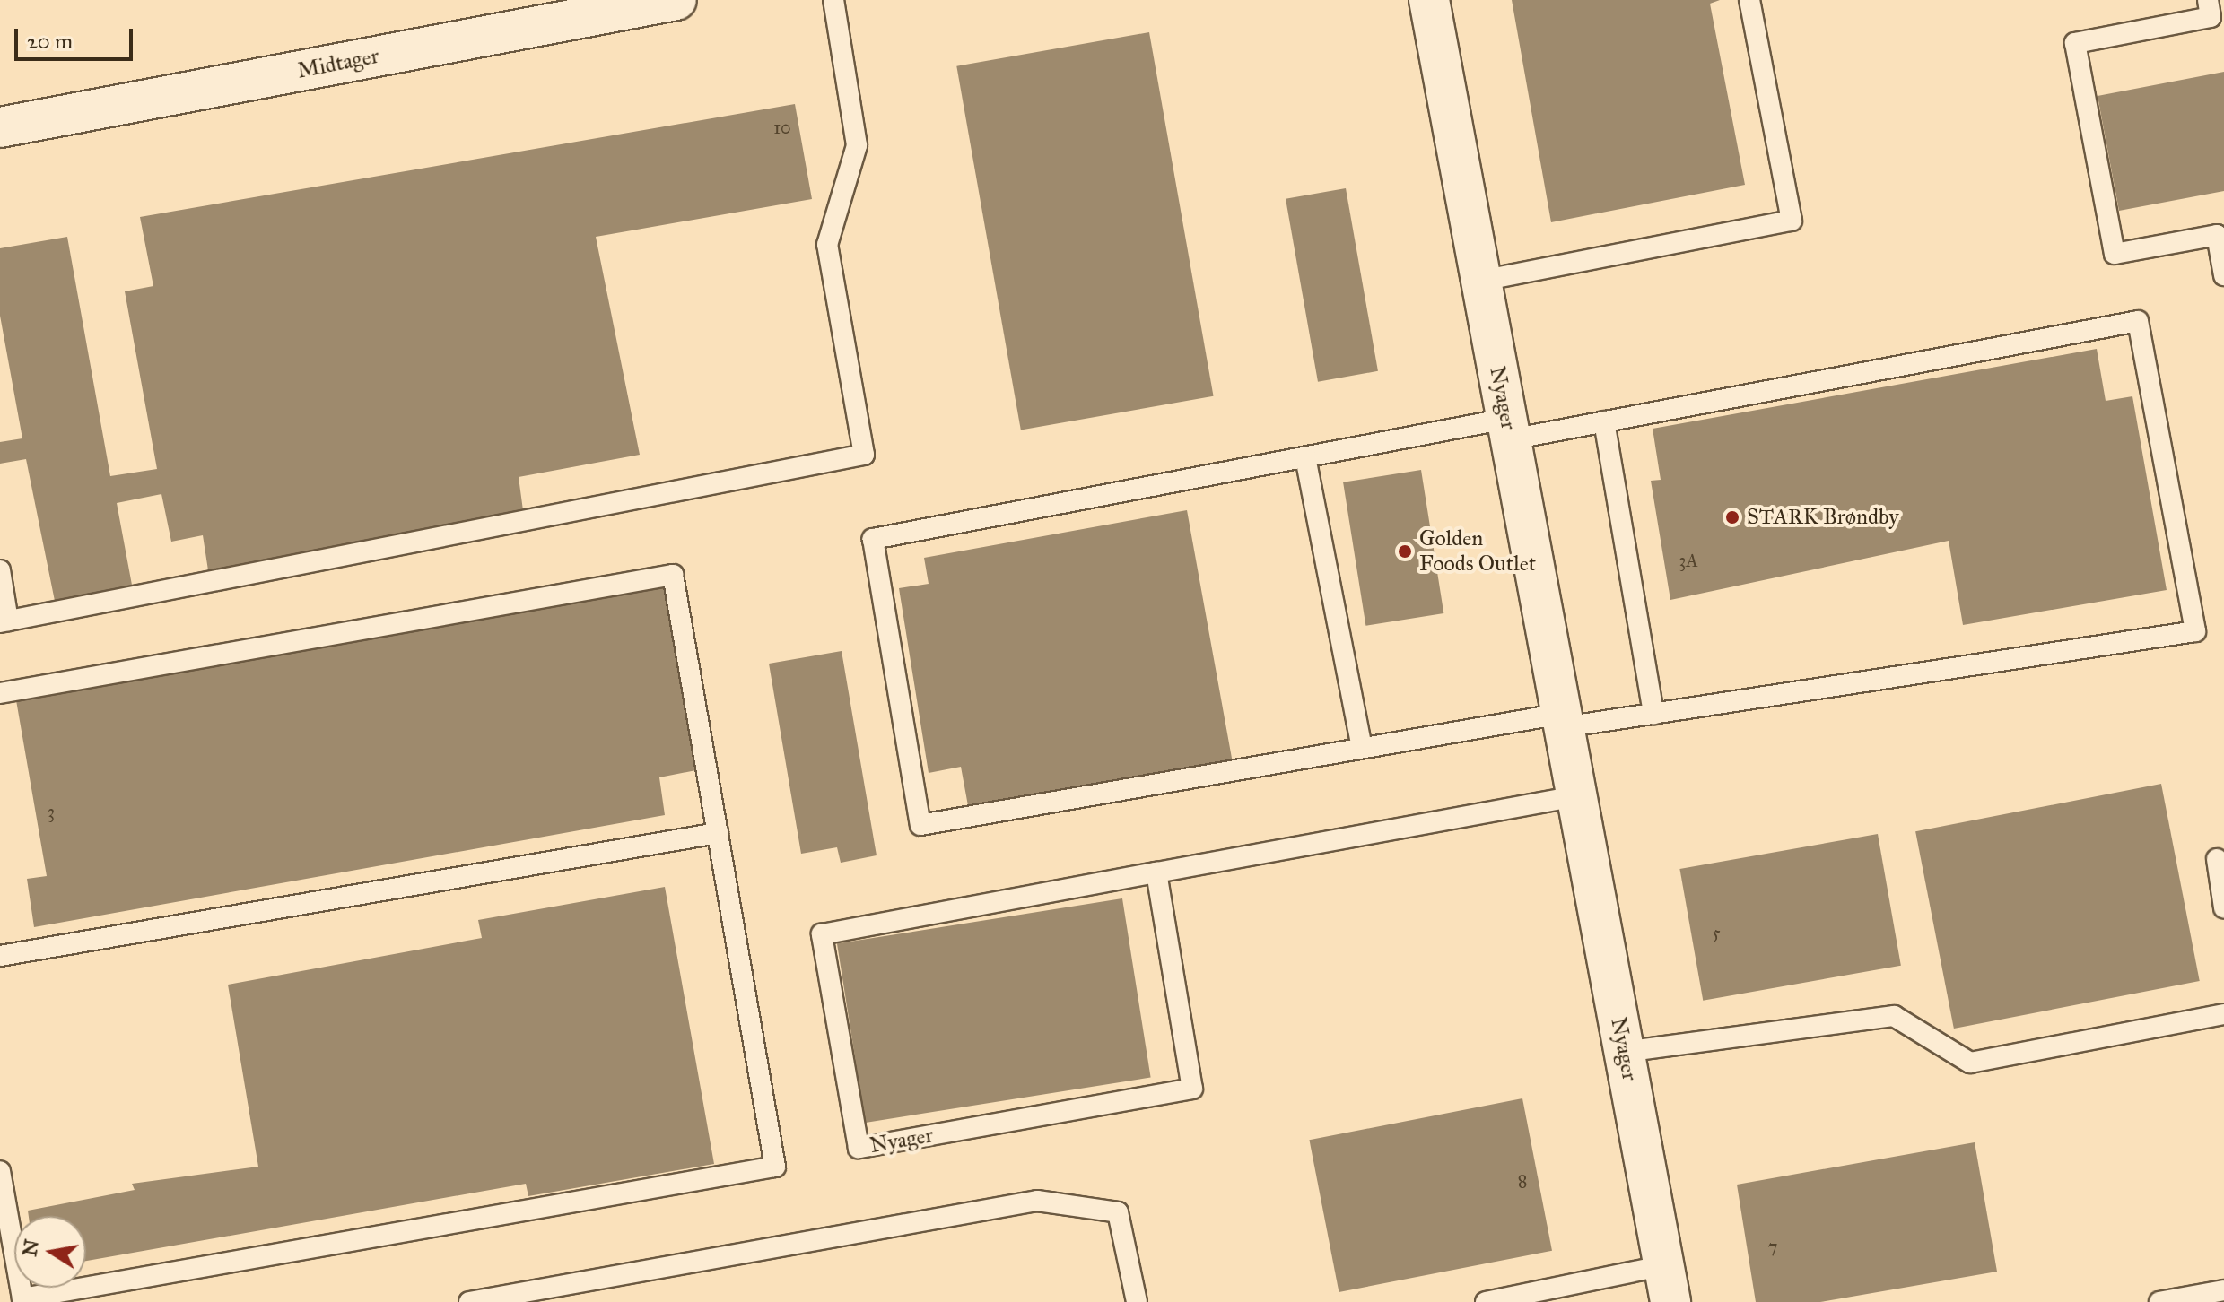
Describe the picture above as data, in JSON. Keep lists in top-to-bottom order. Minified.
{"streets":{"street":["Midtager","Nyager"]},"places":["STARK Brøndby","Golden Foods Outlet"],"house_numbers":["10","3A","3","5","8","7"],"scale_bar":"20 m","north":"left"}
